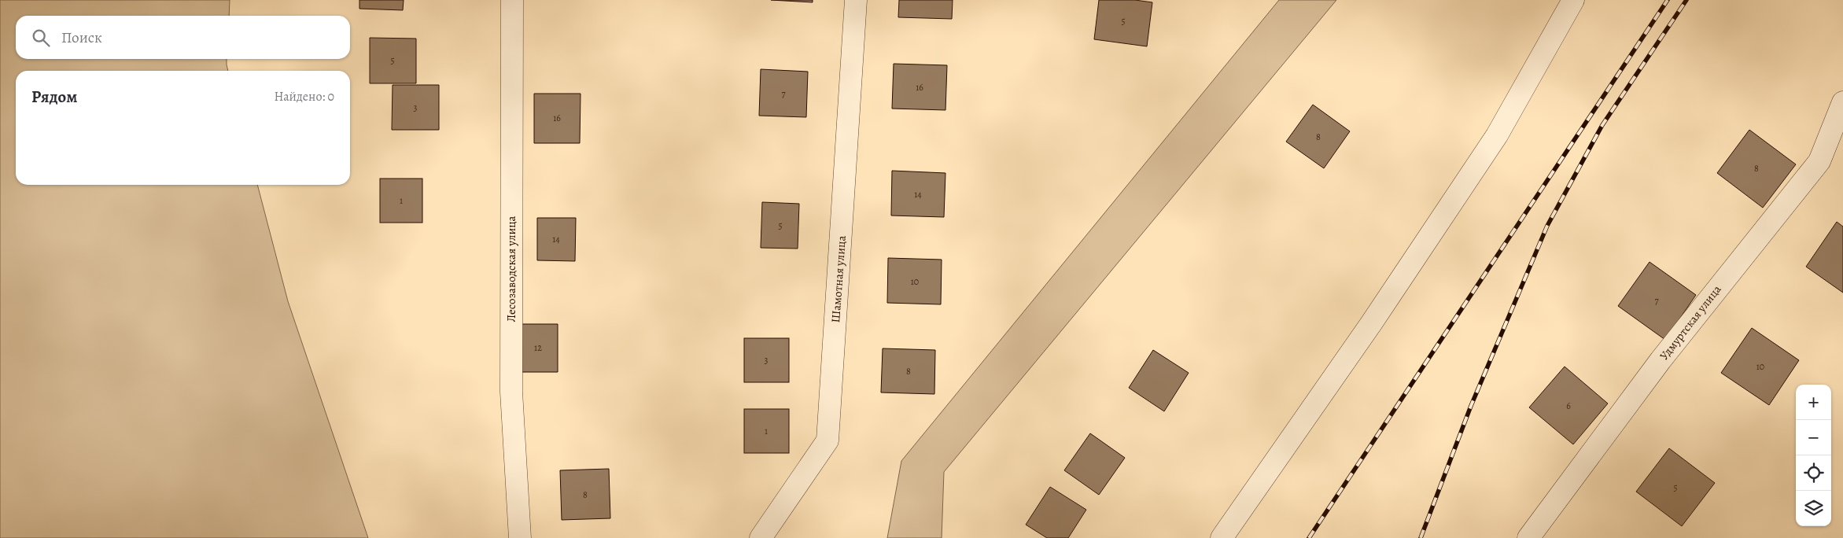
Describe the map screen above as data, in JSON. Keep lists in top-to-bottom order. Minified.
{"streets":{"street":["Лесозаводская улица","Шамотная улица","Удмуртская улица"]},"house_numbers":["5","5","16","7","3","16","8","8","14","1","5","14","10","7","12","3","10","8","6","1","5","8"],"page":{"search":"Поиск","heading":["Рядом","Найдено: 0"],"map_buttons":["+","−"]}}
